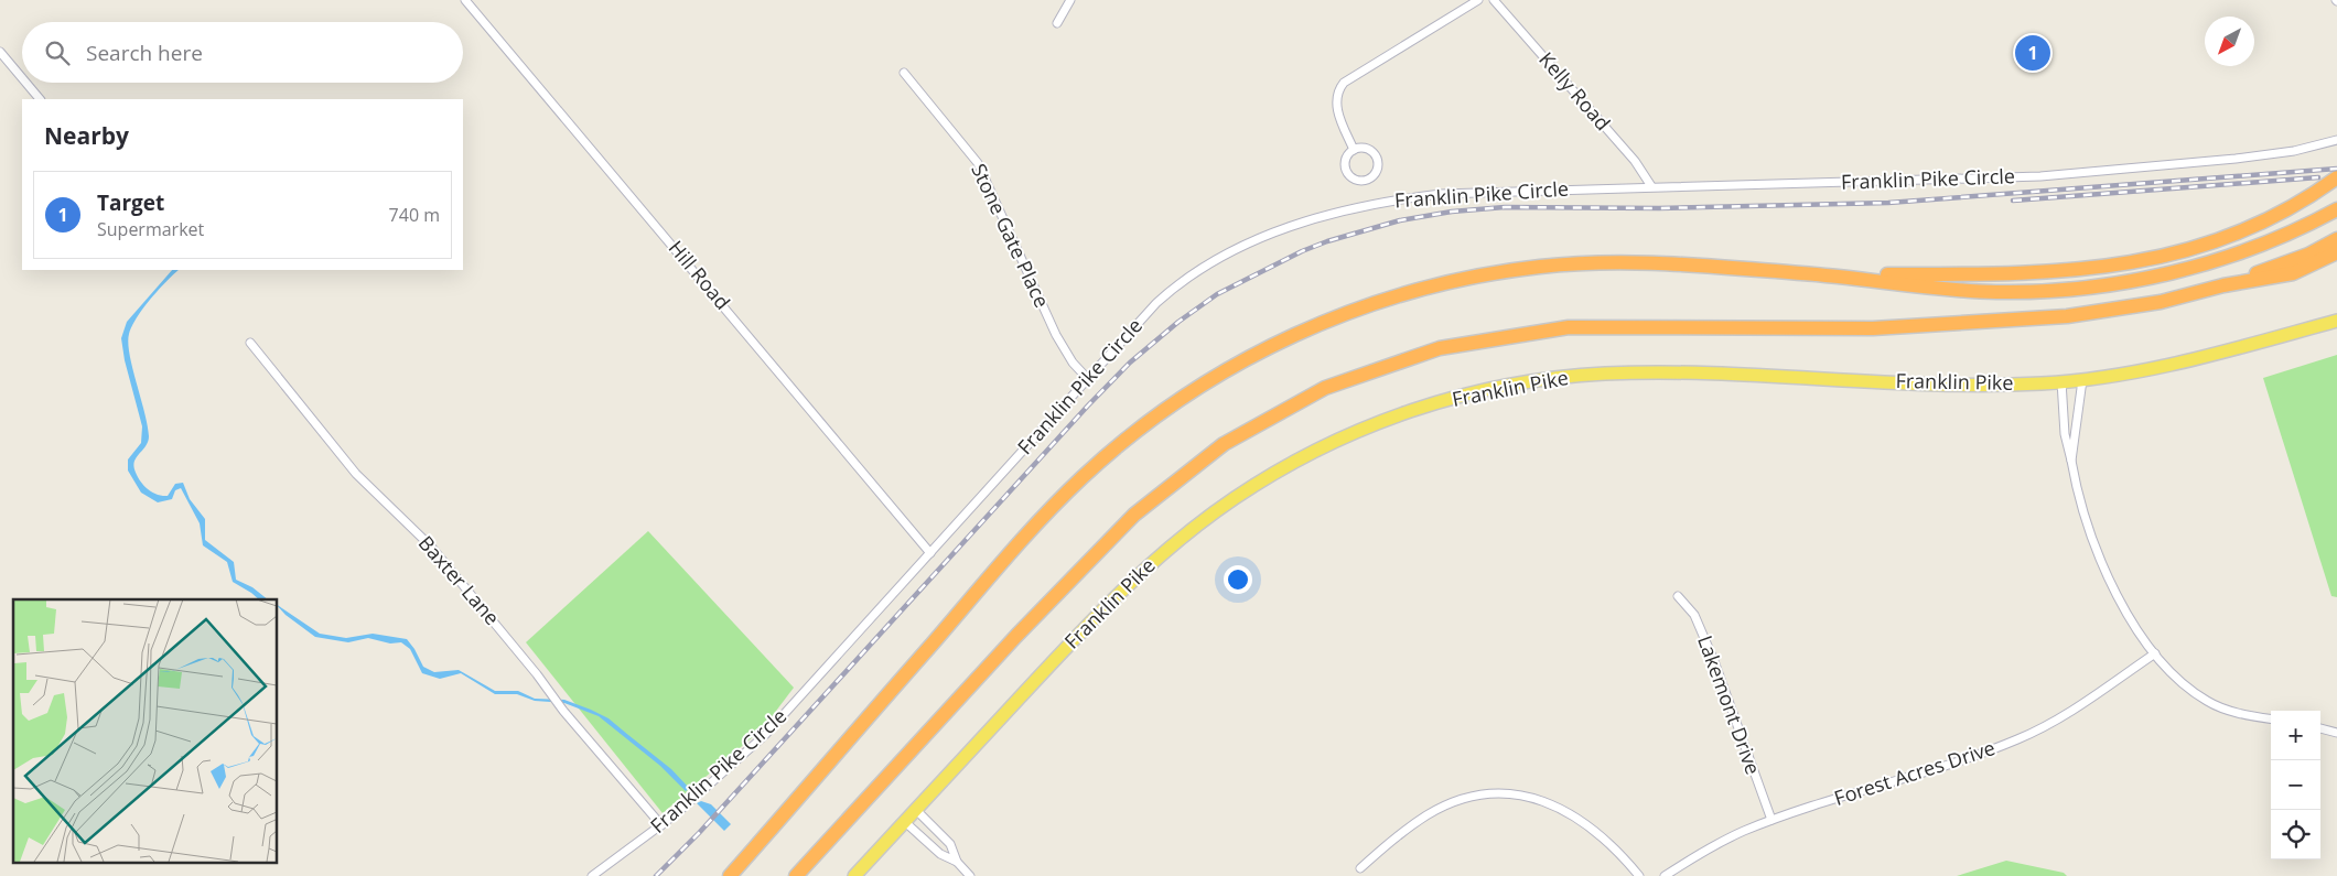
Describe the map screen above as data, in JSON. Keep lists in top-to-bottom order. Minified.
{"streets":{"main road":["Franklin Pike"],"street":["Kelly Road","Franklin Pike Circle","Stone Gate Place","Hill Road","Baxter Lane","Lakemont Drive","Forest Acres Drive"]},"crossings":[["Kelly Road","Franklin Pike Circle"],["Franklin Pike Circle","Stone Gate Place"],["Franklin Pike Circle","Hill Road"],["Franklin Pike Circle","Baxter Lane"],["Lakemont Drive","Forest Acres Drive"]],"north":"bottom left","page":{"search":"Search here","pins":"1","heading":"Nearby","list":[{"mark":"1","name":"Target","note":"Supermarket","value":"740 m"}],"map_buttons":["+","−"]}}
